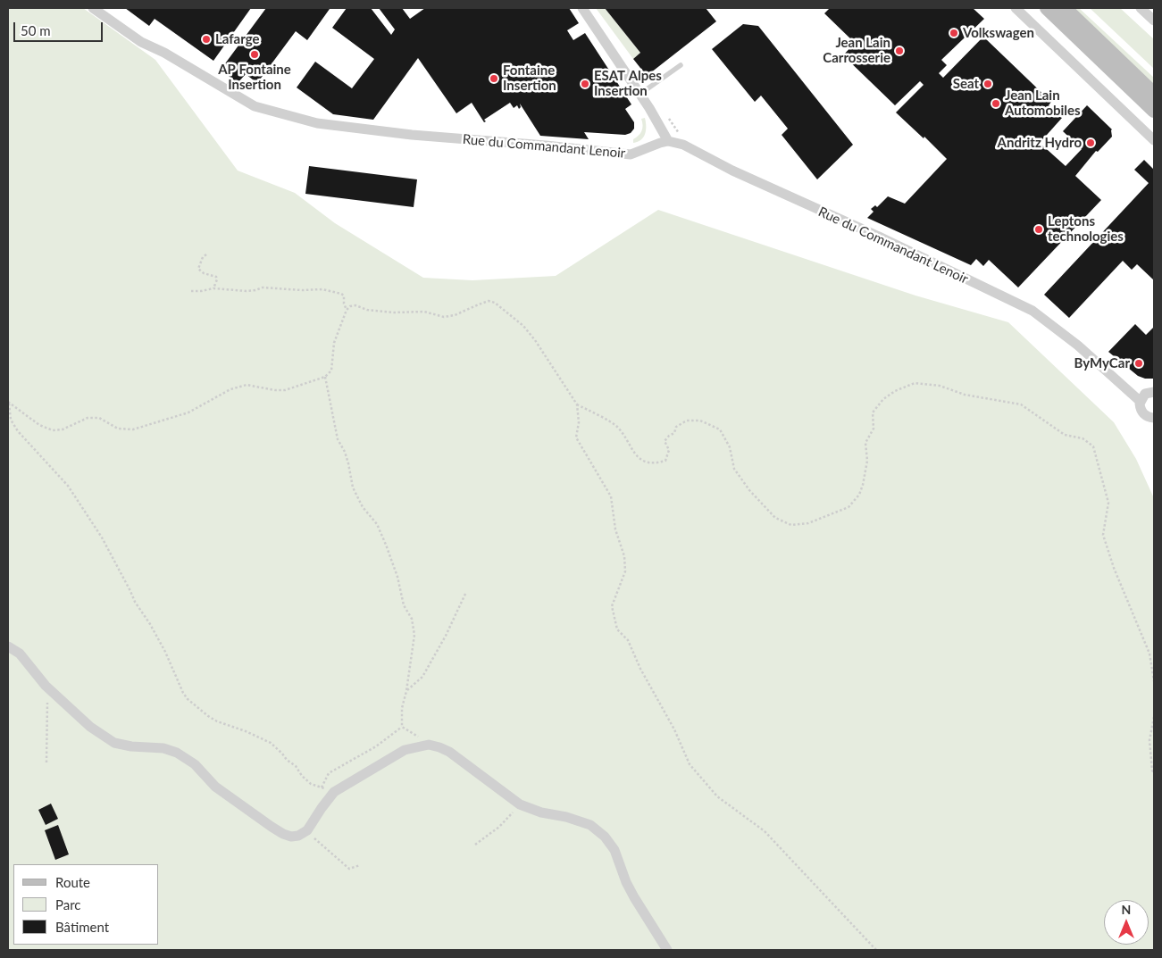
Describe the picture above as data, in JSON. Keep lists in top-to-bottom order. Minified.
{"streets":{"street":["Rue du Commandant Lenoir"]},"places":["Volkswagen","Lafarge","Jean Lain Carrosserie","AP Fontaine Insertion","Fontaine Insertion","ESAT Alpes Insertion","Seat","Jean Lain Automobiles","Andritz Hydro","Leptons technologies","ByMyCar"],"legend":["Route","Parc","Bâtiment"],"scale_bar":"50 m","north":"top"}
